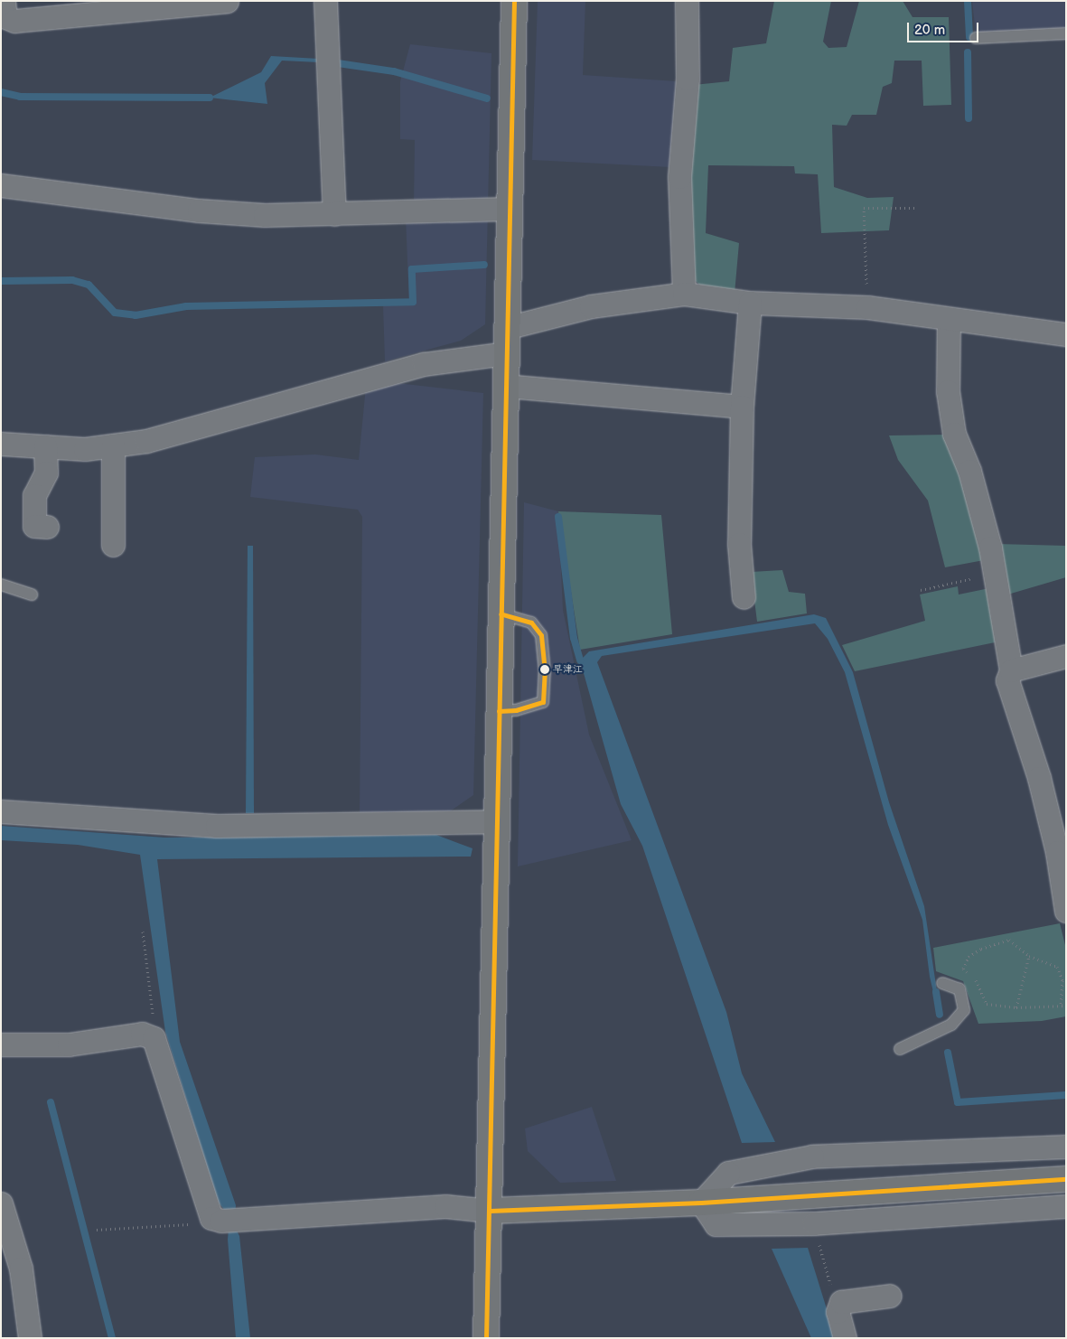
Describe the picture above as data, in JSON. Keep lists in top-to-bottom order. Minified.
{"places":["早津江"],"scale_bar":"20 m"}
